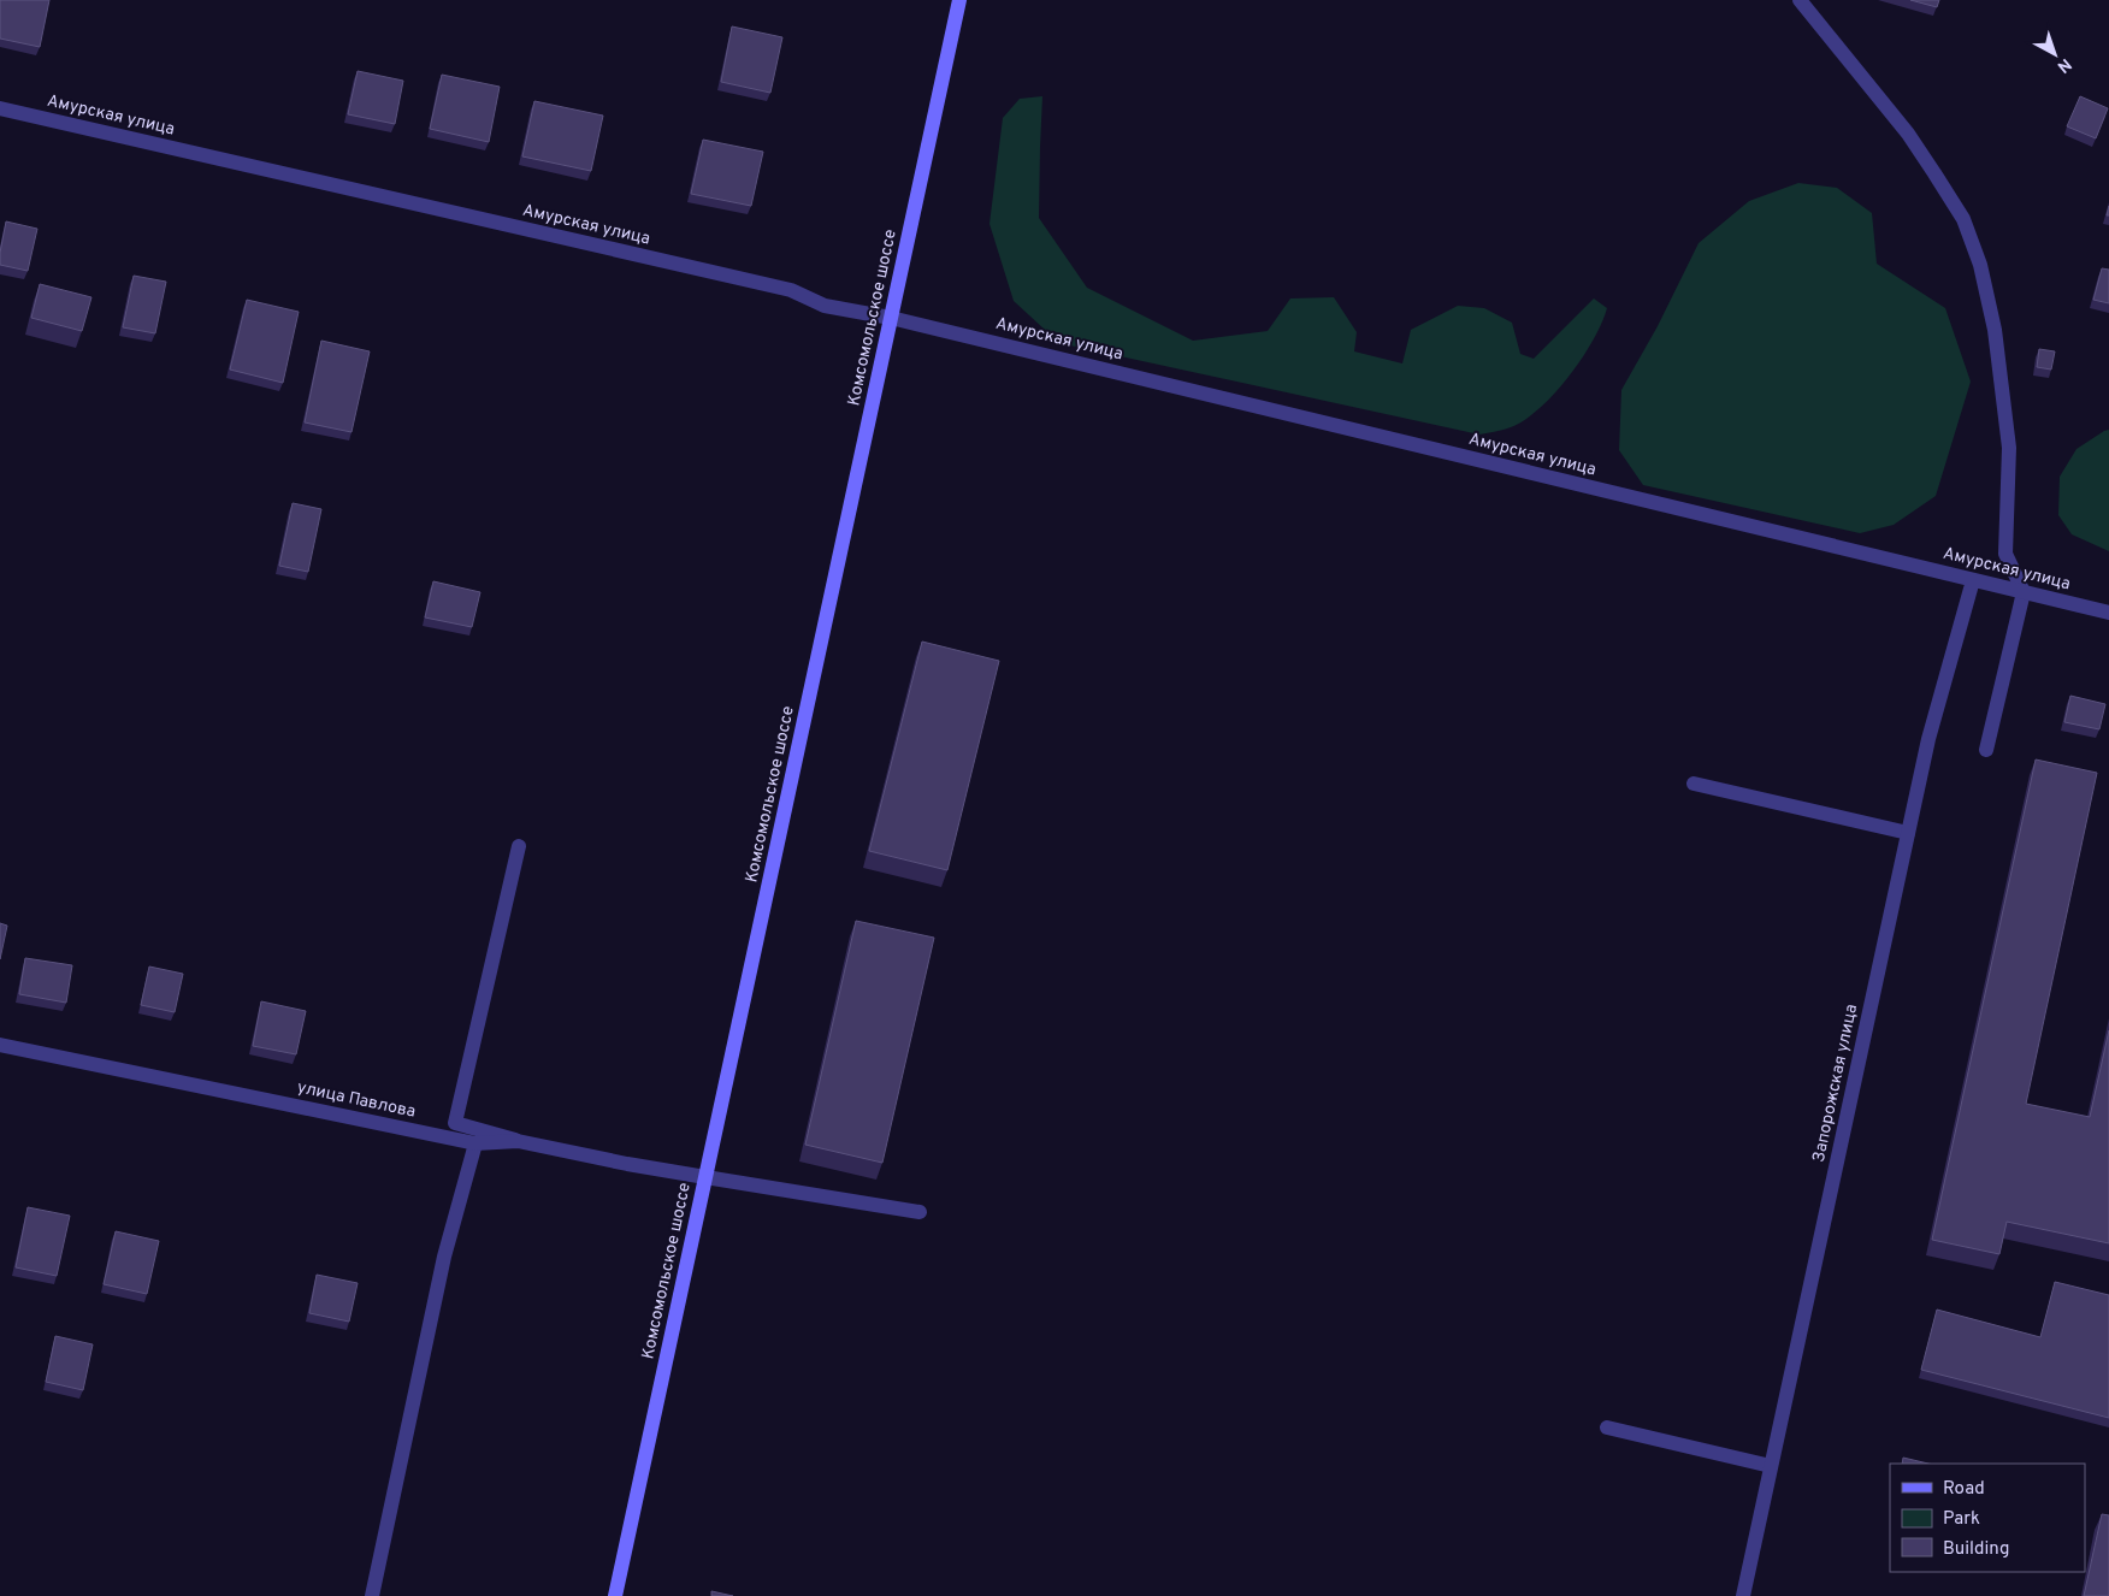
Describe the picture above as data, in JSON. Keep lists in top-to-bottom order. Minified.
{"streets":{"main road":["Комсомольское шоссе"],"street":["Амурская улица","Запорожская улица","улица Павлова"]},"crossings":[["Амурская улица","Комсомольское шоссе"],["Амурская улица","Запорожская улица"],["Комсомольское шоссе","улица Павлова"]],"legend":["Road","Park","Building"],"north":"bottom right"}
